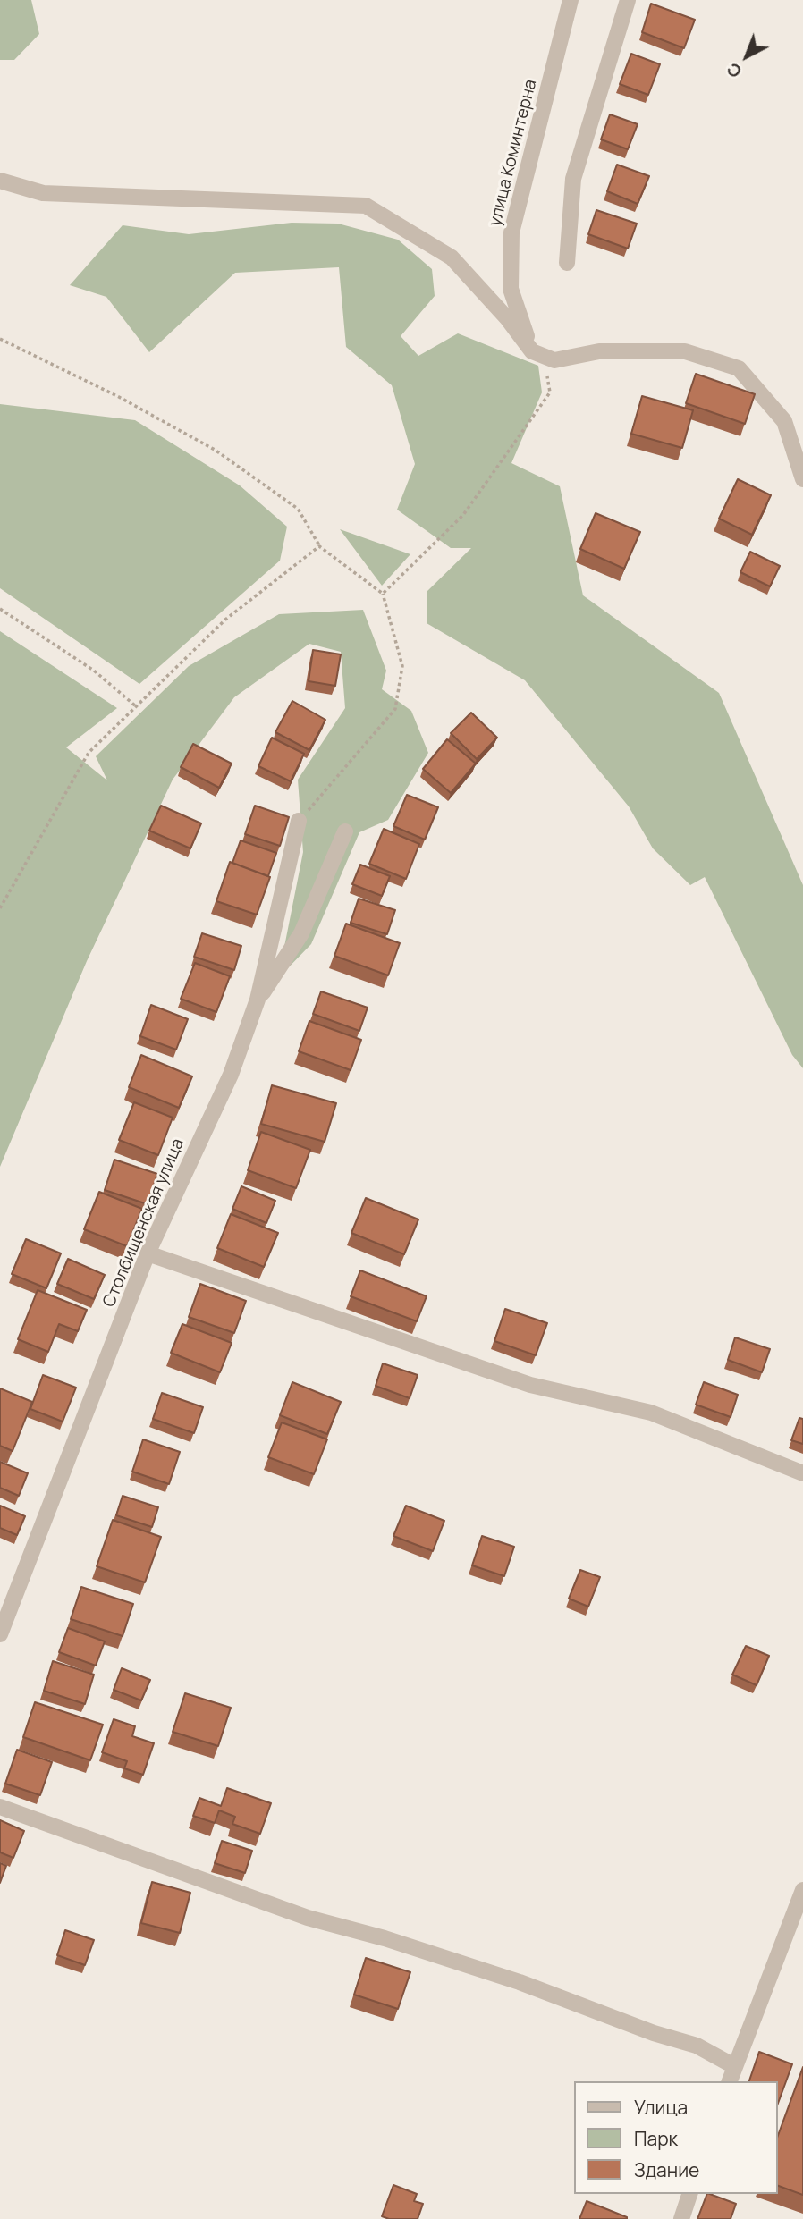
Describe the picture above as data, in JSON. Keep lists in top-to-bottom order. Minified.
{"streets":{"street":["улица Коминтерна","Столбищенская улица"]},"legend":["Улица","Парк","Здание"],"north":"bottom left"}
